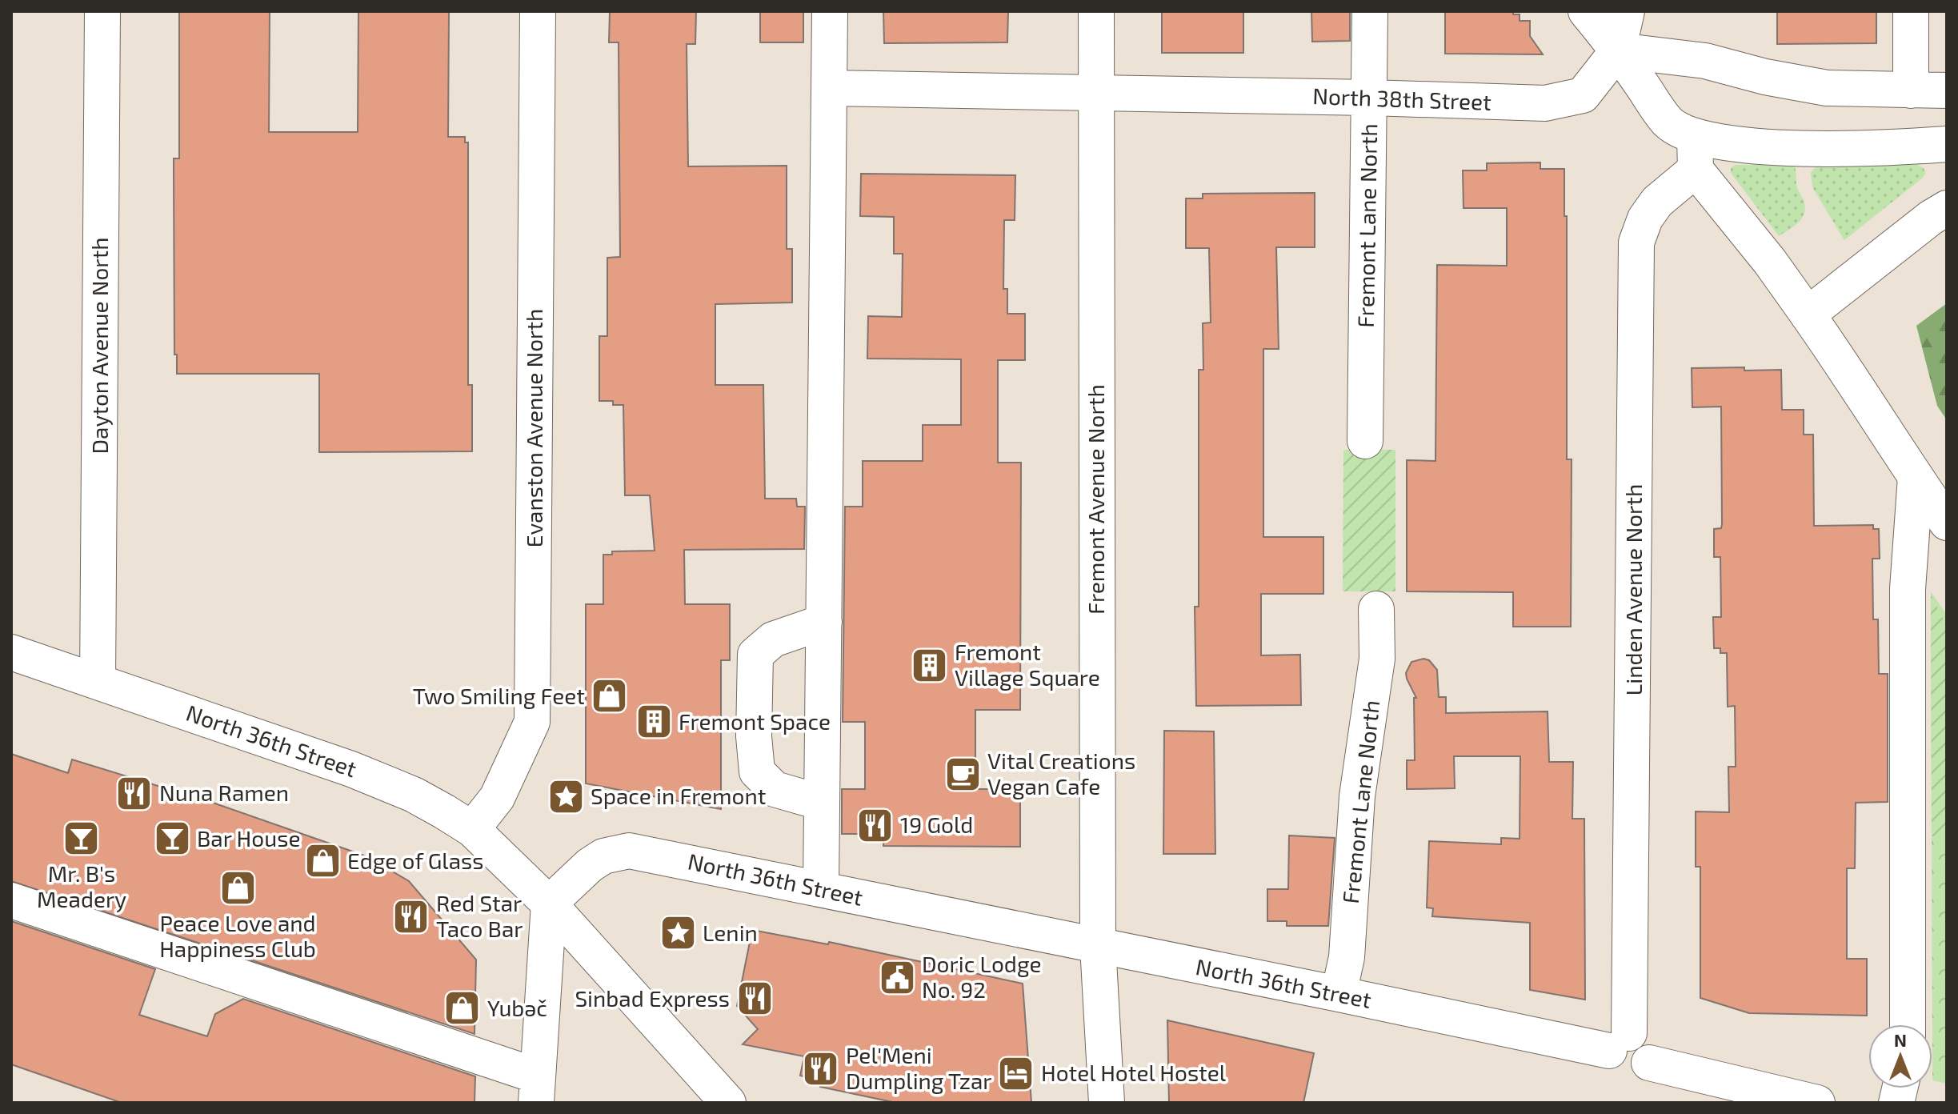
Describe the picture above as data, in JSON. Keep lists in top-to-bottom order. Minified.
{"streets":{"main road":["North 38th Street","Fremont Lane North","Dayton Avenue North","Evanston Avenue North","Fremont Avenue North","Linden Avenue North","North 36th Street"]},"crossings":[["North 38th Street","Fremont Lane North"],["North 38th Street","Fremont Avenue North"],["Fremont Lane North","North 36th Street"],["Dayton Avenue North","North 36th Street"],["Evanston Avenue North","North 36th Street"],["Fremont Avenue North","North 36th Street"],["Linden Avenue North","North 36th Street"]],"places":{"building":["Fremont Village Square","Fremont Space"],"shop":["Two Smiling Feet","Edge of Glass","Peace Love and Happiness Club","Yubəč"],"cafe":["Vital Creations Vegan Cafe"],"restaurant":["Nuna Ramen","19 Gold","Red Star Taco Bar","Sinbad Express","Pel'Meni Dumpling Tzar"],"place":["Space in Fremont","Lenin"],"bar":["Mr. B's Meadery","Bar House"],"public building":["Doric Lodge No. 92"],"hotel":["Hotel Hotel Hostel"]},"north":"top"}
